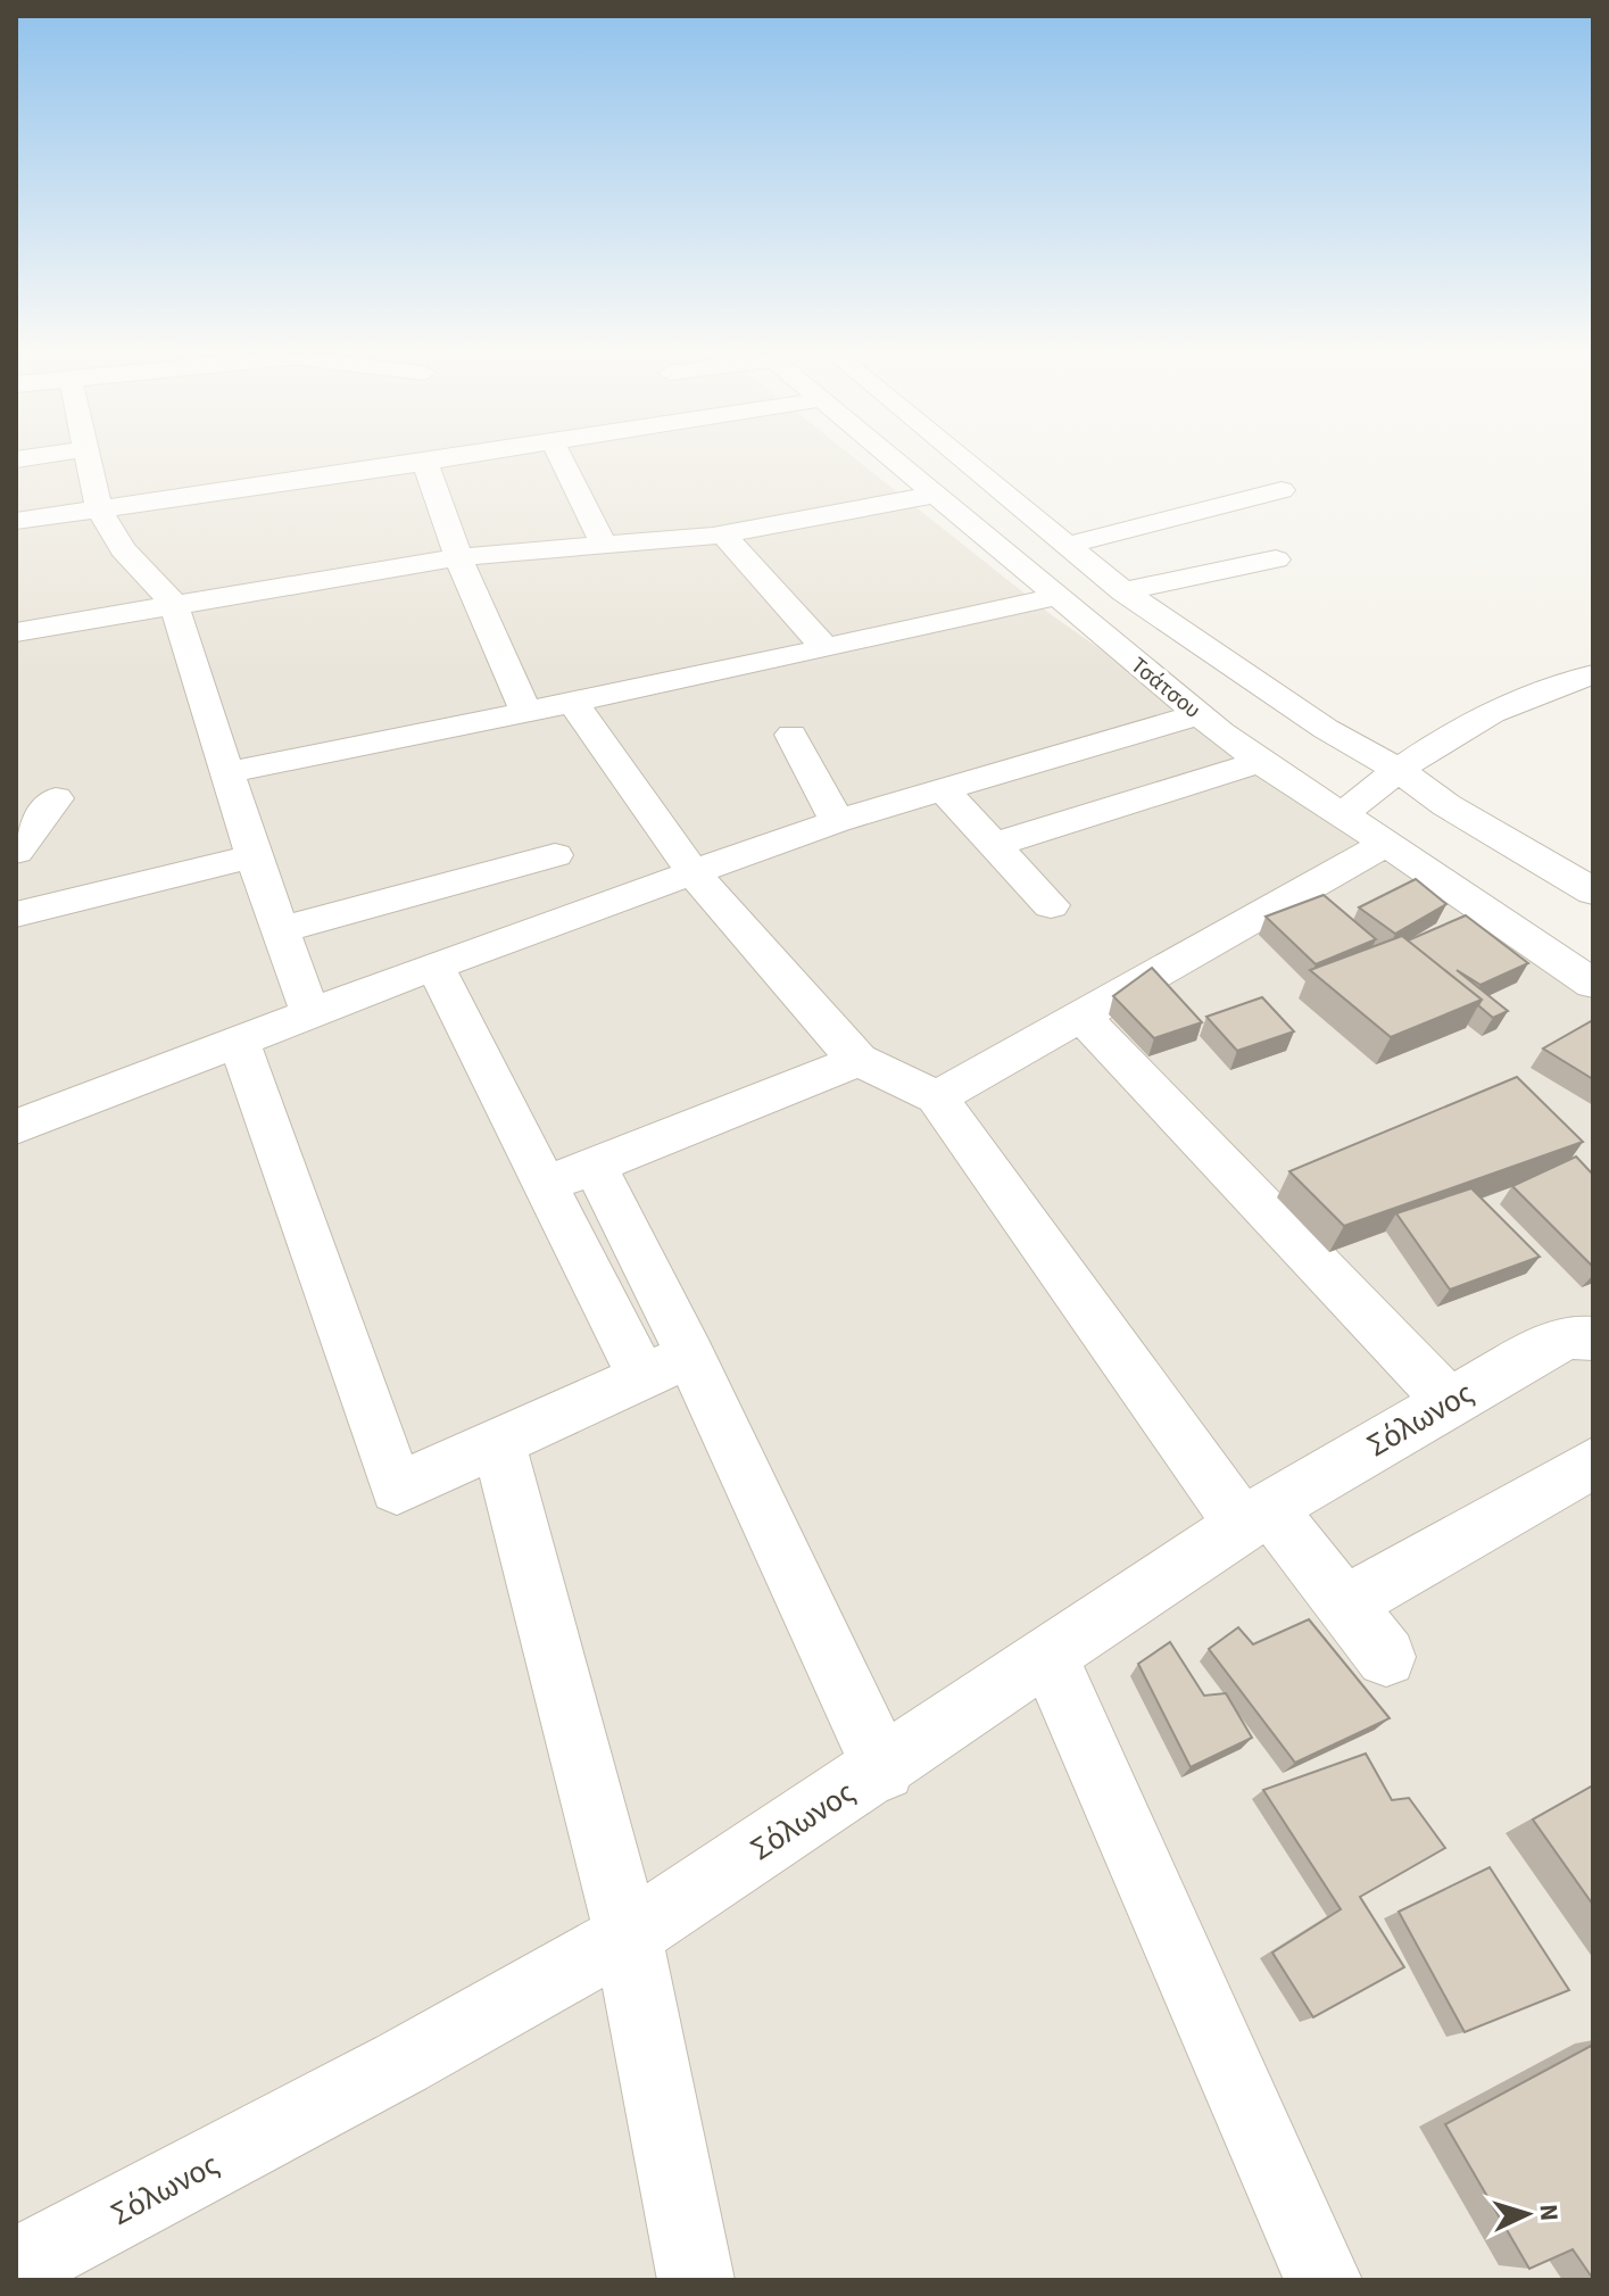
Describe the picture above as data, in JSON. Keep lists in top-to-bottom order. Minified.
{"streets":{"street":["Τσάτσου","Σόλωνος"]},"north":"right"}
